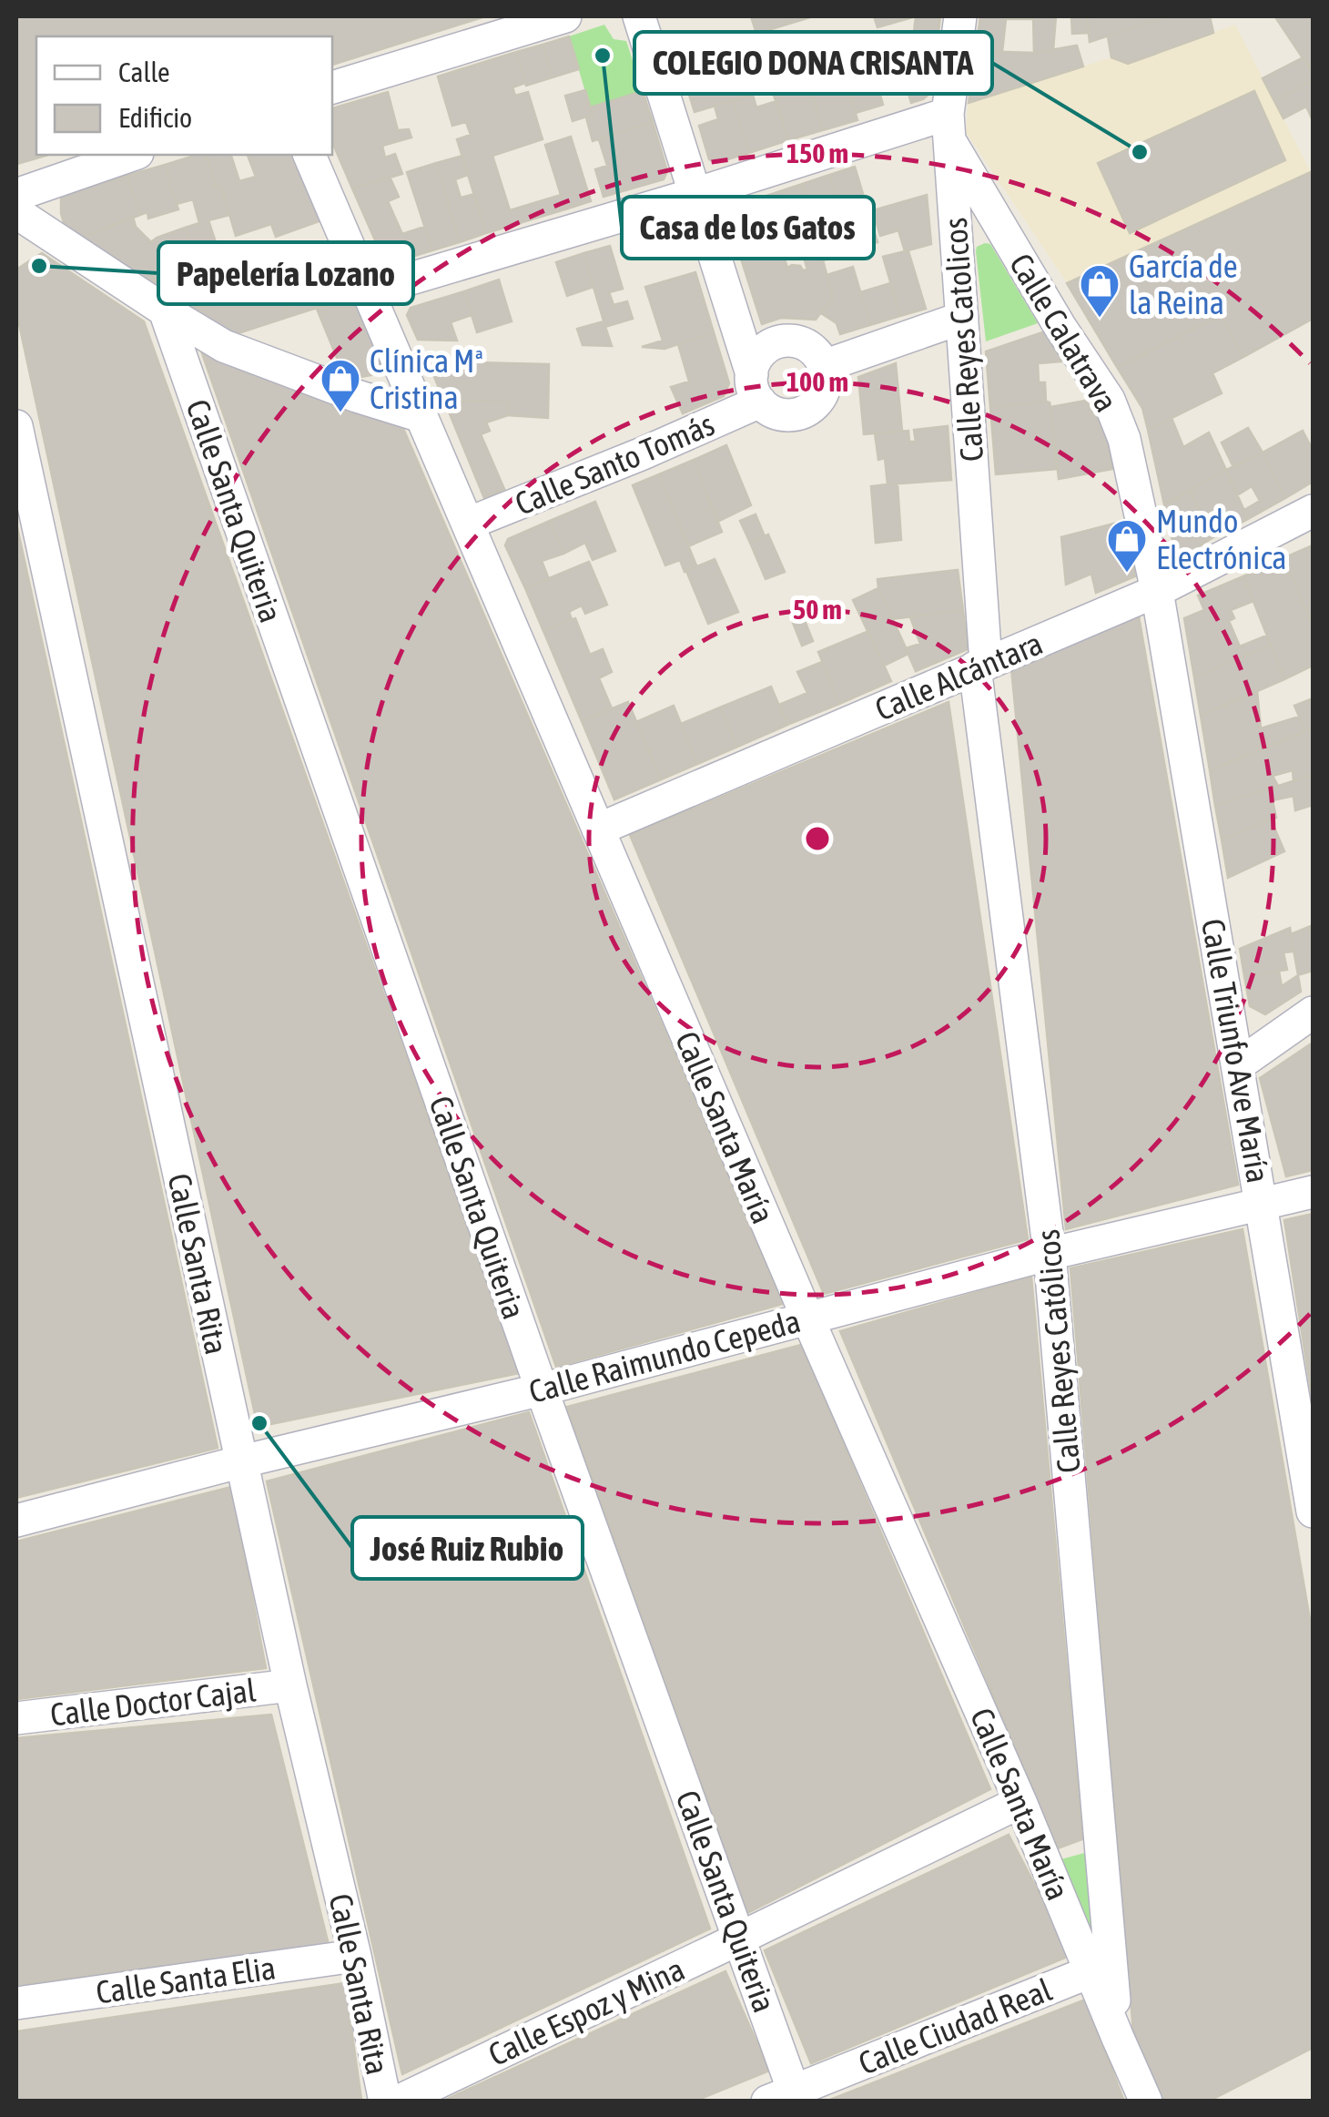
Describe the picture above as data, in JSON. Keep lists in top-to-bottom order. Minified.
{"streets":{"street":["Calle Calatrava","Calle Reyes Catolicos","Calle Santo Tomás","Calle Santa Quiteria","Calle Alcántara","Calle Triunfo Ave María","Calle Santa María","Calle Santa Rita","Calle Reyes Católicos","Calle Raimundo Cepeda","Calle Doctor Cajal","Calle Santa Elia","Calle Espoz y Mina","Calle Ciudad Real"]},"crossings":[["Calle Calatrava","Calle Reyes Catolicos"],["Calle Calatrava","Calle Alcántara"],["Calle Calatrava","Calle Triunfo Ave María"],["Calle Reyes Catolicos","Calle Alcántara"],["Calle Reyes Catolicos","Calle Reyes Católicos"],["Calle Santo Tomás","Calle Santa María"],["Calle Santa Quiteria","Calle Raimundo Cepeda"],["Calle Santa Quiteria","Calle Espoz y Mina"],["Calle Santa Quiteria","Calle Ciudad Real"],["Calle Alcántara","Calle Triunfo Ave María"],["Calle Alcántara","Calle Santa María"],["Calle Alcántara","Calle Reyes Católicos"],["Calle Triunfo Ave María","Calle Raimundo Cepeda"],["Calle Santa María","Calle Reyes Católicos"],["Calle Santa María","Calle Raimundo Cepeda"],["Calle Santa María","Calle Espoz y Mina"],["Calle Santa María","Calle Ciudad Real"],["Calle Santa Rita","Calle Raimundo Cepeda"],["Calle Santa Rita","Calle Doctor Cajal"],["Calle Santa Rita","Calle Santa Elia"],["Calle Reyes Católicos","Calle Raimundo Cepeda"]],"places":{"other":["Casa de los Gatos","COLEGIO DONA CRISANTA","Papelería Lozano","José Ruiz Rubio"],"shop":["García de la Reina","Clínica Mª Cristina","Mundo Electrónica"]},"legend":["Calle","Edificio"],"rings":["150 m","100 m","50 m"]}
